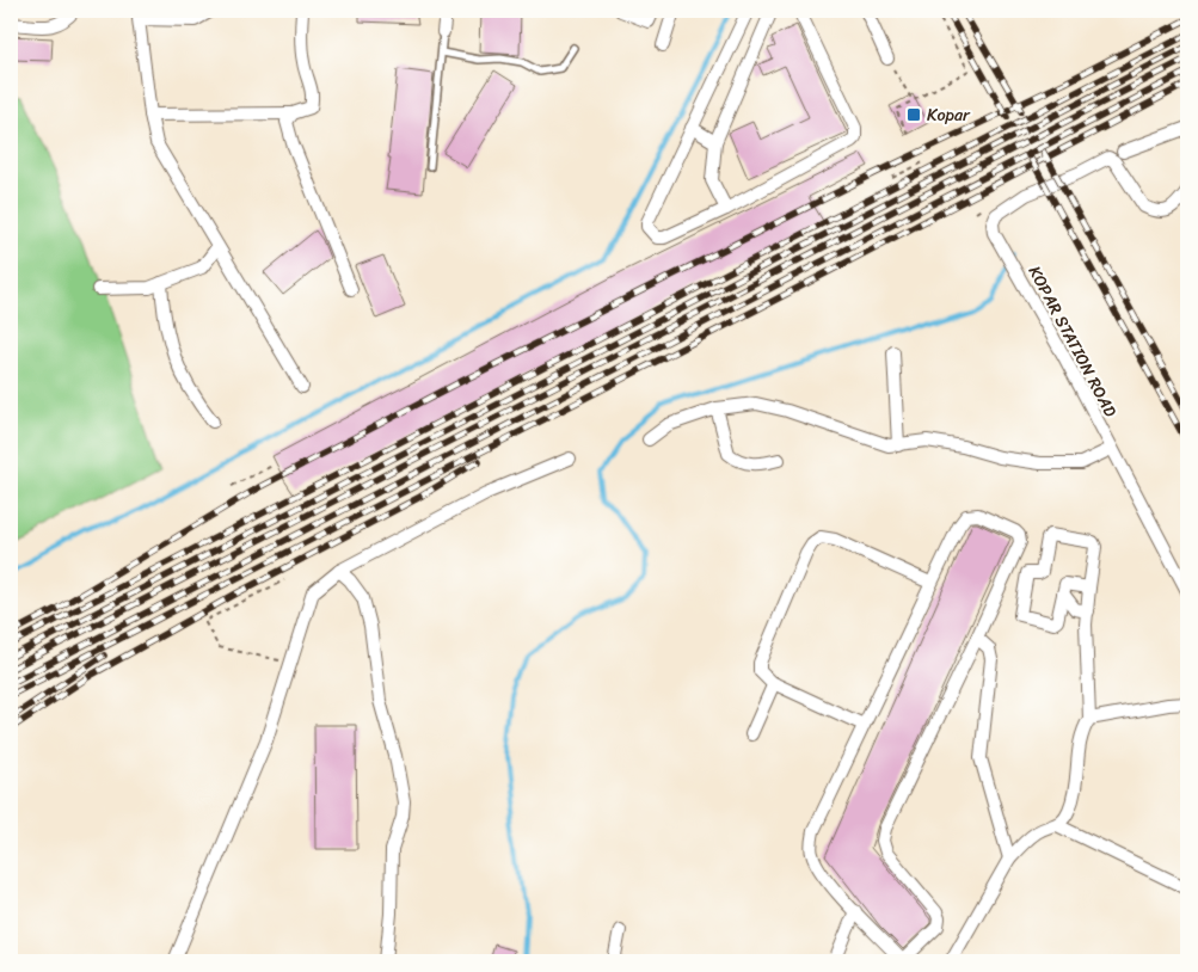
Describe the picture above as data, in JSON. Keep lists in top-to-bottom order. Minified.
{"streets":{"street":["KOPAR STATION ROAD"]},"places":{"transit":["Kopar"]}}
